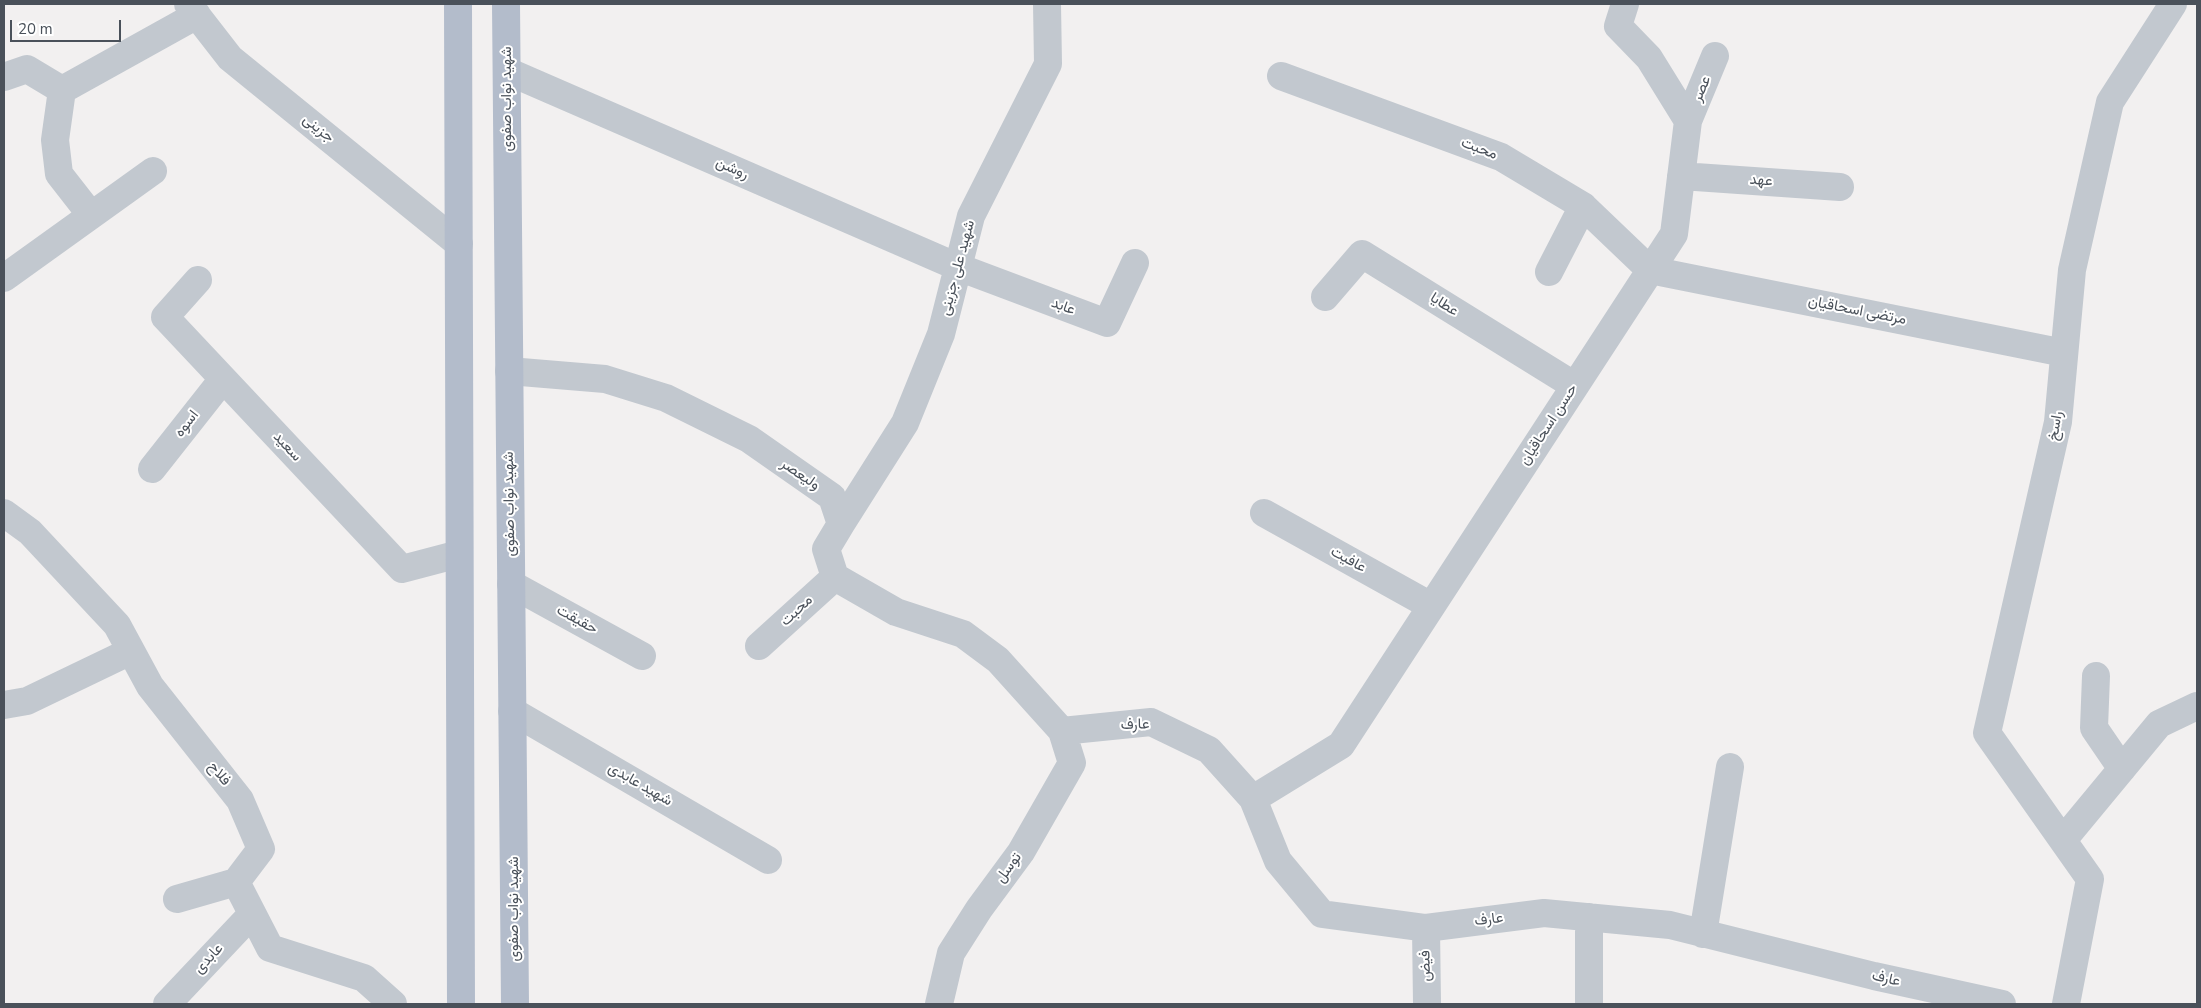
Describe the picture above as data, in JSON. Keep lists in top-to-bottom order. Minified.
{"streets":{"main road":["شهید نواب صفوی"],"street":["عصر","جزینی","محبت","روشن","عهد","شهید علی جزینی","عطایا","عابد","مرتضی اسحاقیان","اسوه","حسن اسحاقیان","راسخ","سعید","ولیعصر","عافیت","حقیقت","عارف","فلاح","شهید عابدی","توسل","عابدی","فیض"]},"crossings":[["عصر","حسن اسحاقیان"],["شهید نواب صفوی","روشن"],["شهید نواب صفوی","ولیعصر"],["شهید نواب صفوی","حقیقت"],["شهید نواب صفوی","شهید عابدی"],["محبت","مرتضی اسحاقیان"],["محبت","حسن اسحاقیان"],["روشن","شهید علی جزینی"],["روشن","عابد"],["عهد","حسن اسحاقیان"],["شهید علی جزینی","عابد"],["شهید علی جزینی","ولیعصر"],["عطایا","حسن اسحاقیان"],["مرتضی اسحاقیان","حسن اسحاقیان"],["مرتضی اسحاقیان","راسخ"],["اسوه","سعید"],["حسن اسحاقیان","عافیت"],["حسن اسحاقیان","عارف"],["عارف","توسل"],["عارف","فیض"]],"scale_bar":"20 m"}
